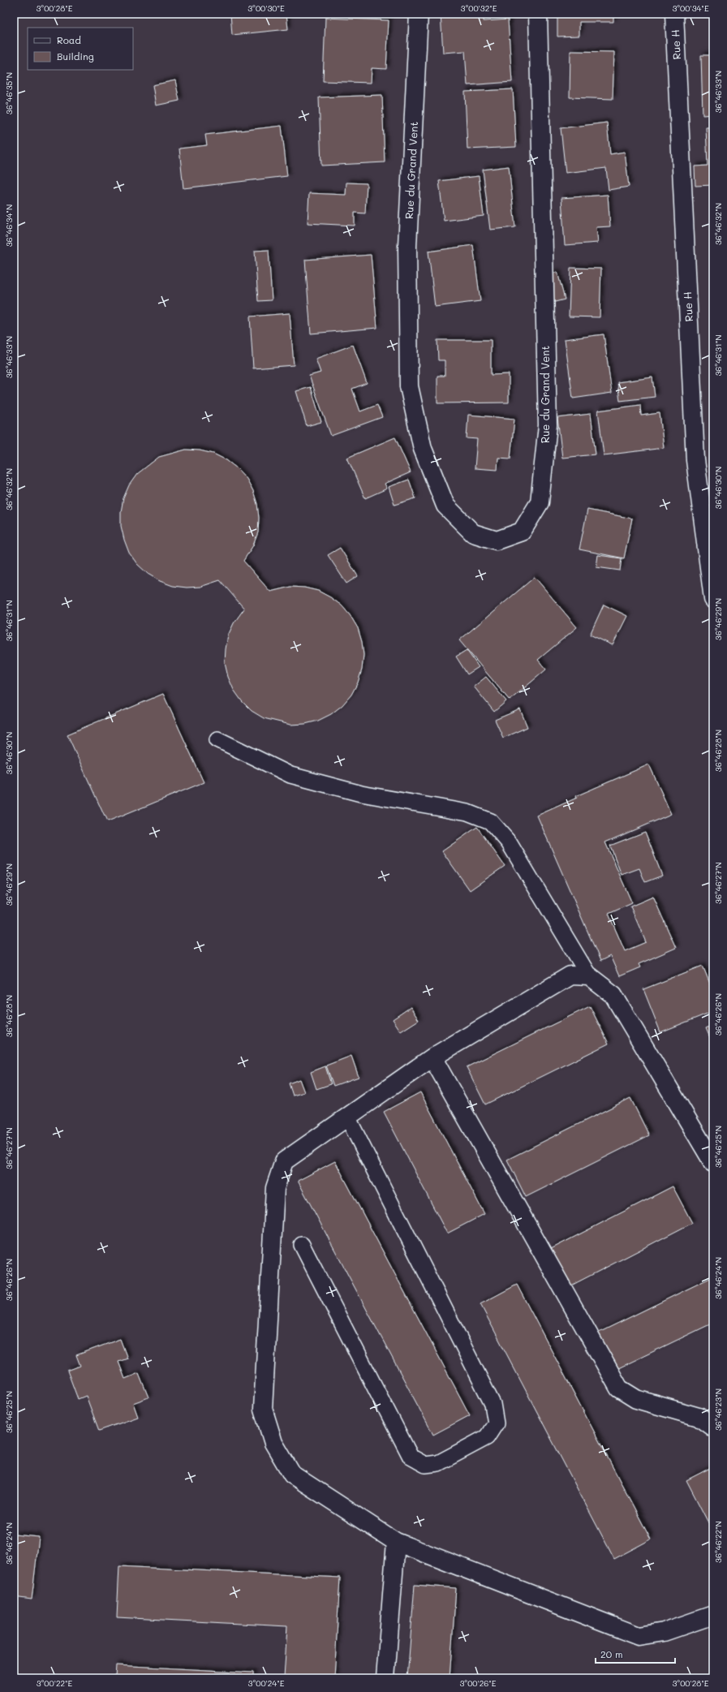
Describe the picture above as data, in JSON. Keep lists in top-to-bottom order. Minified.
{"streets":{"street":["Rue H","Rue du Grand Vent"]},"legend":["Road","Building"],"scale_bar":"20 m","coordinates":["3°00'28\"E","3°00'30\"E","3°00'32\"E","3°00'34\"E","36°46'33\"N","36°46'35\"N","36°46'32\"N","36°46'34\"N","36°46'31\"N","36°46'30\"N","36°46'29\"N","36°46'28\"N","36°46'27\"N","36°46'26\"N","36°46'25\"N","36°46'24\"N","36°46'23\"N","36°46'22\"N","3°00'22\"E","3°00'24\"E","3°00'26\"E"]}
